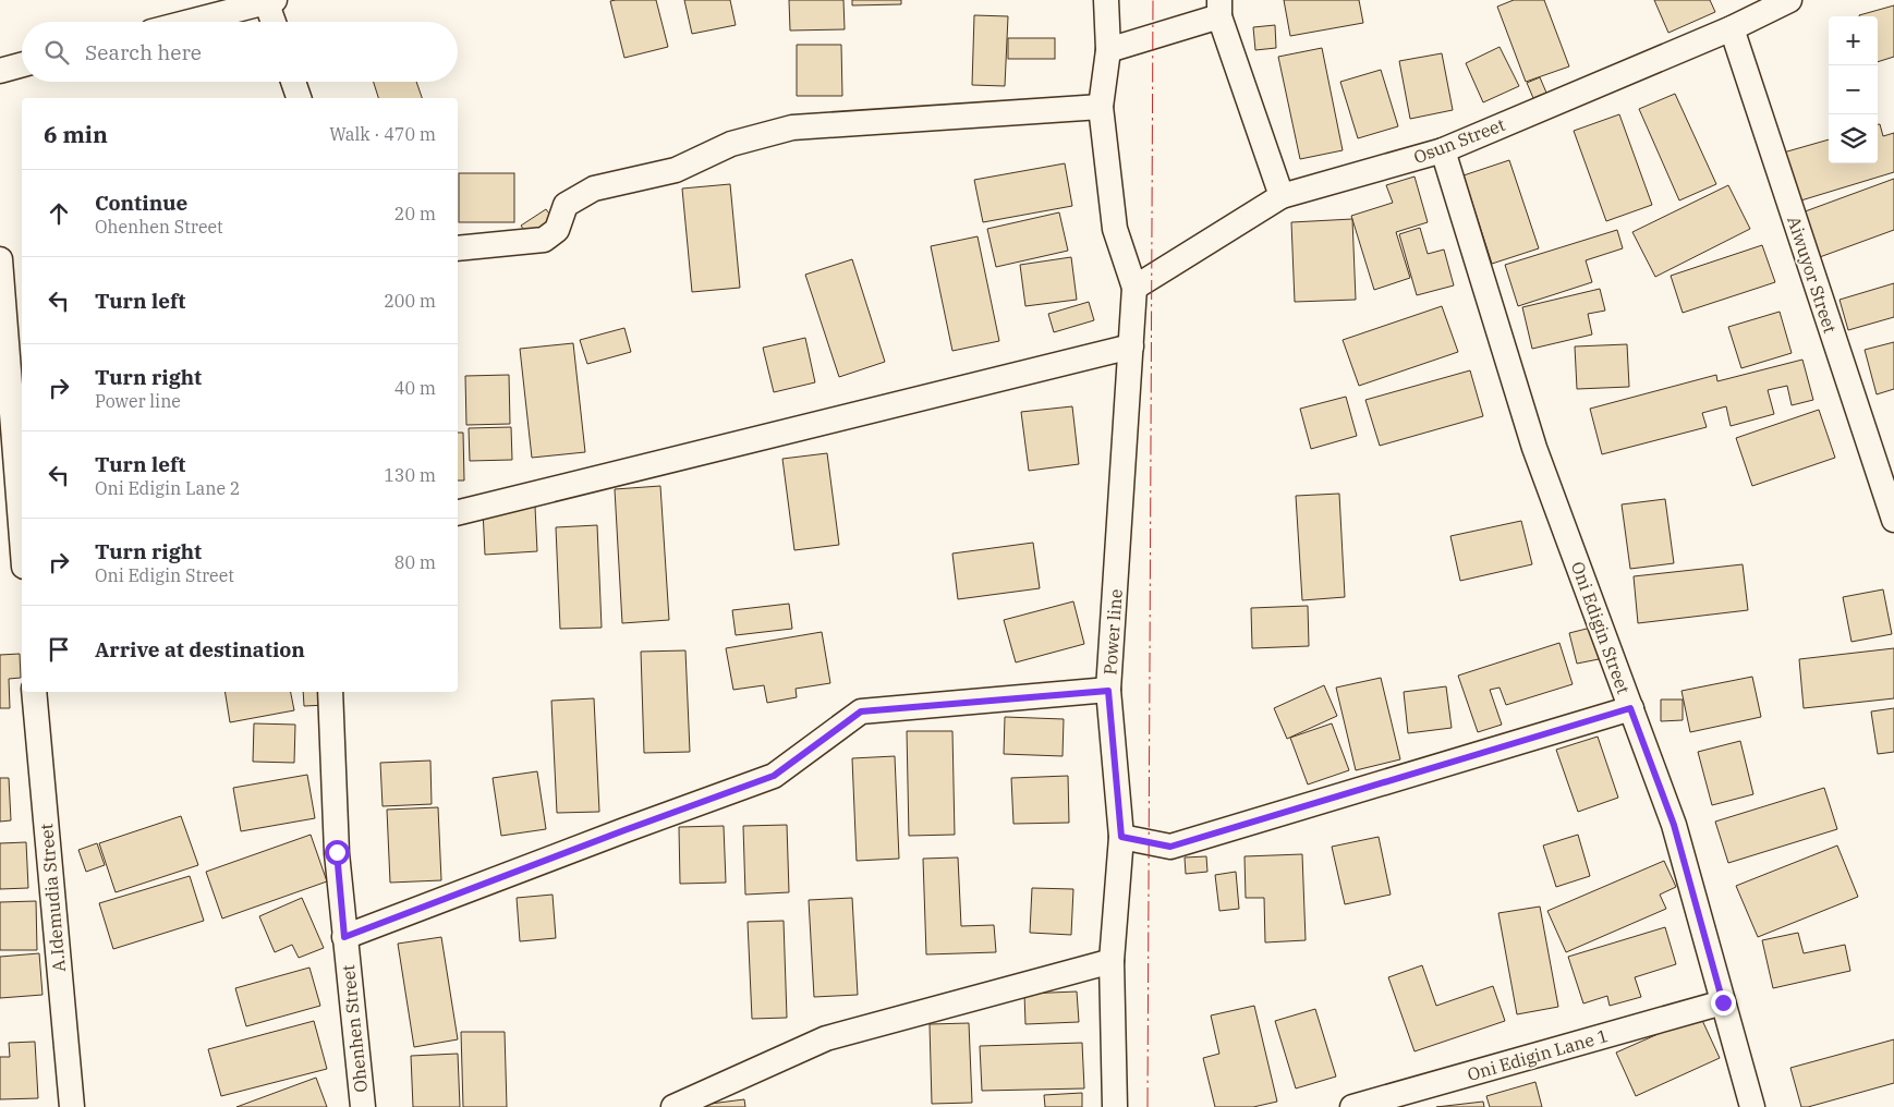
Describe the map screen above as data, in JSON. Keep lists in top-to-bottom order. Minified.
{"streets":{"street":["Osun Street","Aiwuyor Street","Oni Edigin Street","Power line","A.Idemudia Street","Ohenhen Street","Oni Edigin Lane 1"]},"crossings":[["Osun Street","Aiwuyor Street"],["Osun Street","Oni Edigin Street"],["Osun Street","Power line"],["Oni Edigin Street","Oni Edigin Lane 1"]],"page":{"map_buttons":["+","−"],"search":"Search here","heading":["6 min","Walk · 470 m"],"list":[["Continue","Ohenhen Street","20 m"],["Turn left","200 m"],["Turn right","Power line","40 m"],["Turn left","Oni Edigin Lane 2","130 m"],["Turn right","Oni Edigin Street","80 m"],"Arrive at destination"]}}
